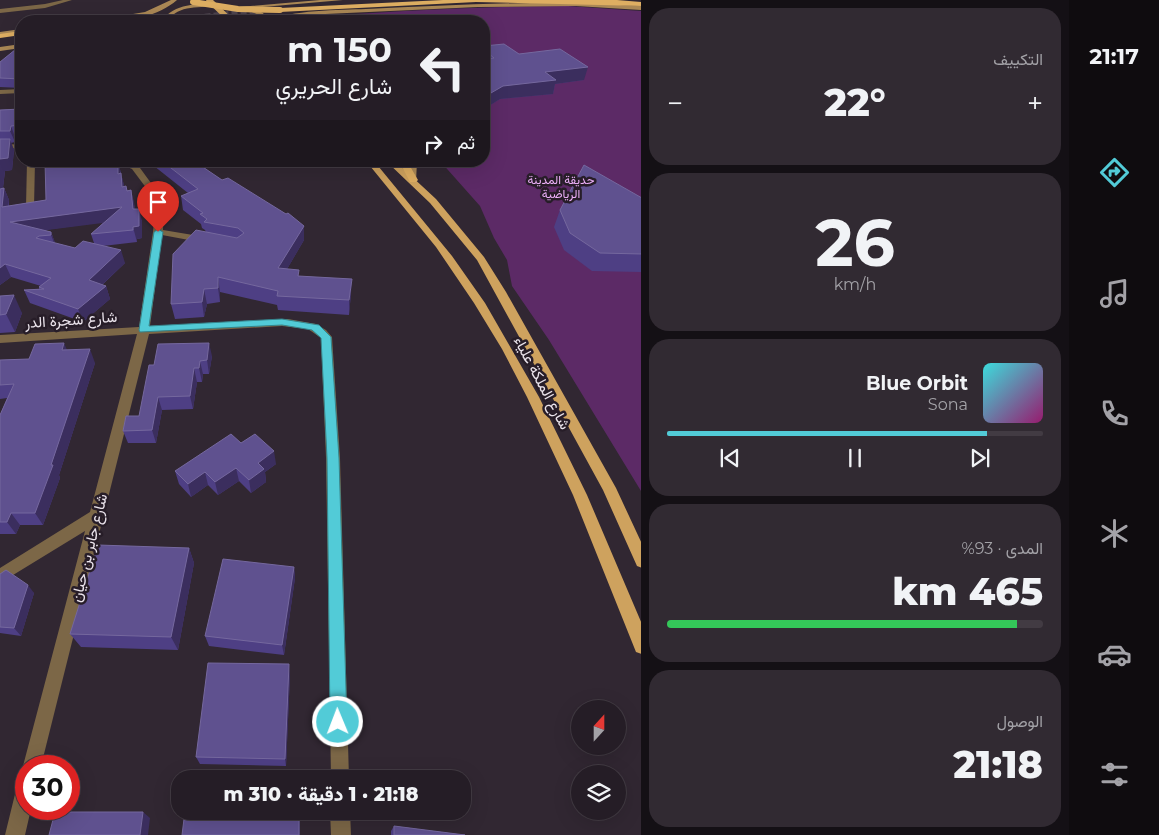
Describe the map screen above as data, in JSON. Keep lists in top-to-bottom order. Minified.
{"streets":{"main road":["شارع الملكة علياء"],"street":["شارع شجرة الدر","شارع جابر بن حيان"]},"crossings":[["شارع شجرة الدر","شارع جابر بن حيان"]],"parks":["حديقة المدينة الرياضية"],"north":"top","page":{"tabs":"21:17","tile":["التكييف",["26","km/h"],["المدى · 93%","465 km"],["الوصول","21:18"]],"turn":["150 m","شارع الحريري"],"heat":["−","22°","+"],"then":"ثم","song":["Blue Orbit","Sona"],"limit":"30","trip":"21:18 · 1 دقيقة · 310 m"}}
